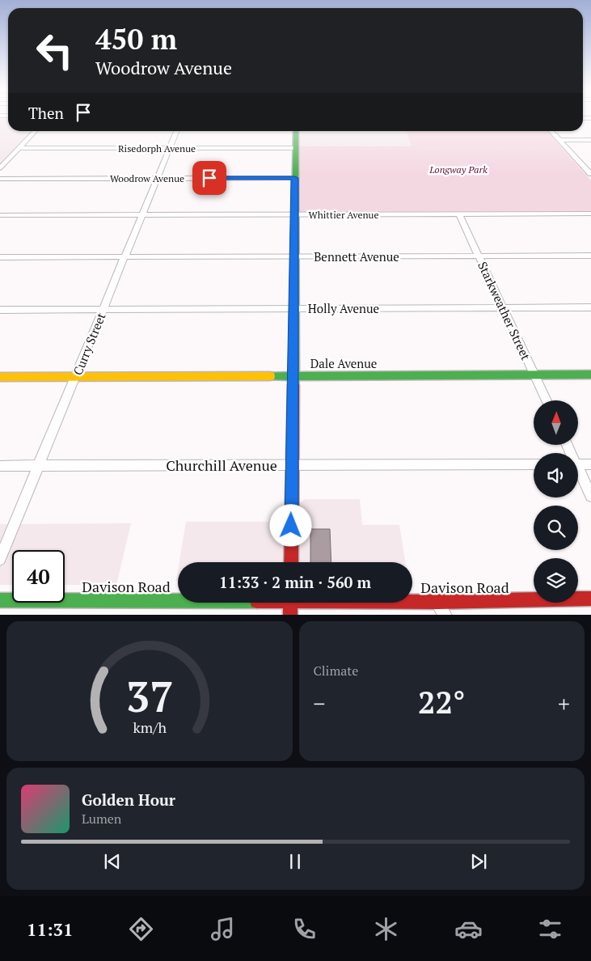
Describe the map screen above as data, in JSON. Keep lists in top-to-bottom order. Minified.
{"streets":{"street":["Risedorph Avenue","Woodrow Avenue","Whittier Avenue","Bennett Avenue","Holly Avenue","Starkweather Street","Curry Street","Dale Avenue","Churchill Avenue","Davison Road"]},"crossings":[["Risedorph Avenue","Curry Street"],["Woodrow Avenue","Curry Street"],["Whittier Avenue","Starkweather Street"],["Whittier Avenue","Curry Street"],["Bennett Avenue","Starkweather Street"],["Bennett Avenue","Curry Street"],["Holly Avenue","Starkweather Street"],["Holly Avenue","Curry Street"],["Starkweather Street","Dale Avenue"],["Curry Street","Dale Avenue"],["Curry Street","Churchill Avenue"]],"parks":["Longway Park"],"north":"top","page":{"turn":["450 m","Woodrow Avenue"],"then":"Then","limit":"40","trip":"11:33 · 2 min · 560 m","tile":"Climate","heat":["−","22°","+"],"song":["Golden Hour","Lumen"],"tabs":"11:31","gauge":["37","km/h"]}}
